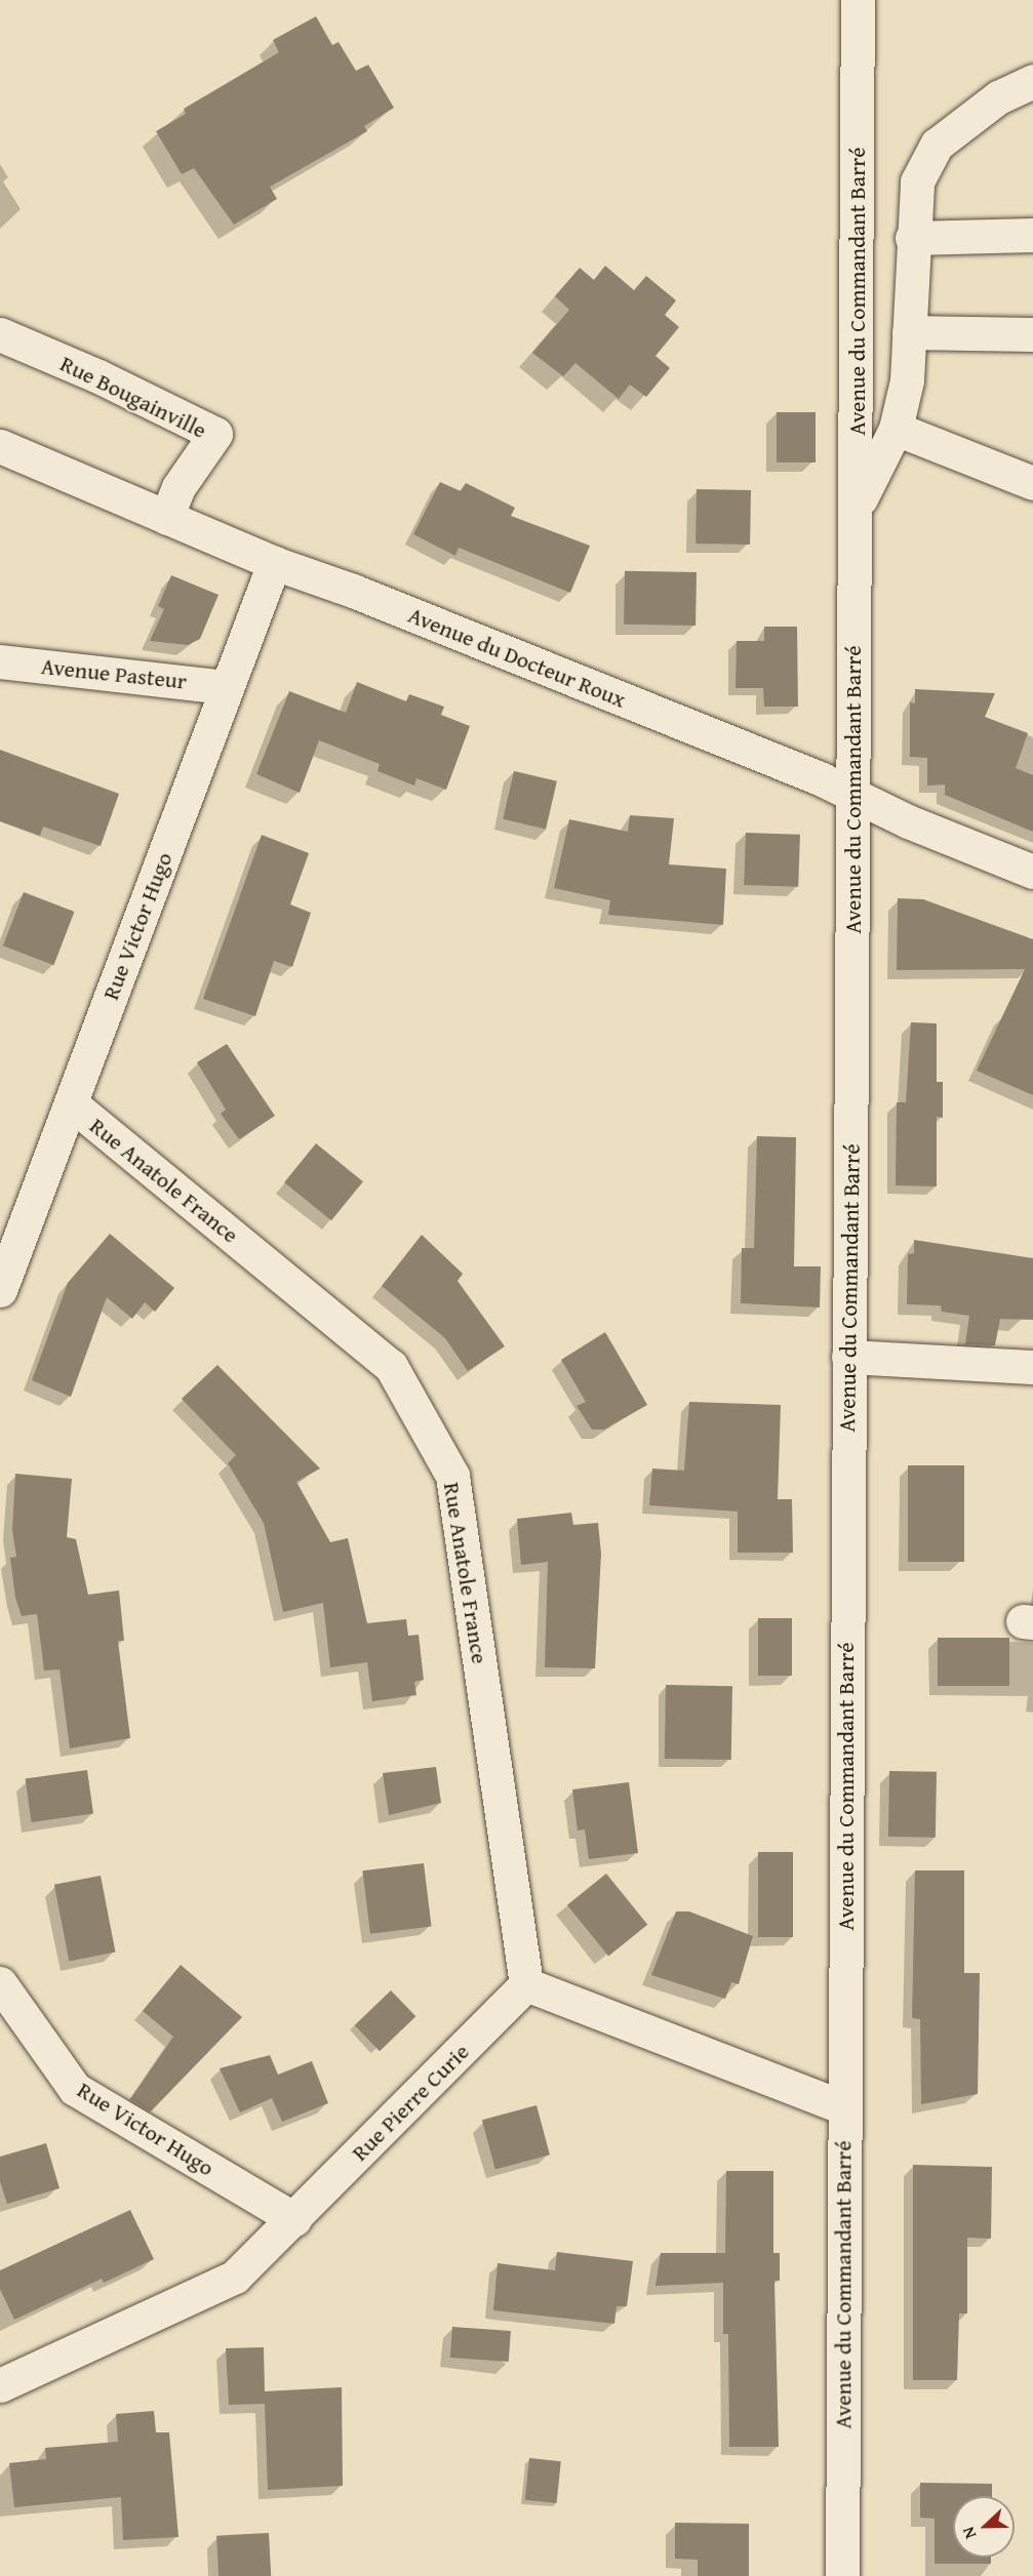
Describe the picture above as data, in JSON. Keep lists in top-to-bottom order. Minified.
{"streets":{"street":["Avenue du Commandant Barré","Rue Bougainville","Avenue du Docteur Roux","Avenue Pasteur","Rue Victor Hugo","Rue Anatole France","Rue Pierre Curie"]},"crossings":[["Avenue du Commandant Barré","Avenue du Docteur Roux"],["Rue Bougainville","Avenue du Docteur Roux"],["Avenue du Docteur Roux","Rue Victor Hugo"],["Avenue Pasteur","Rue Victor Hugo"],["Rue Victor Hugo","Rue Anatole France"],["Rue Victor Hugo","Rue Pierre Curie"],["Rue Anatole France","Rue Pierre Curie"]],"north":"left"}
